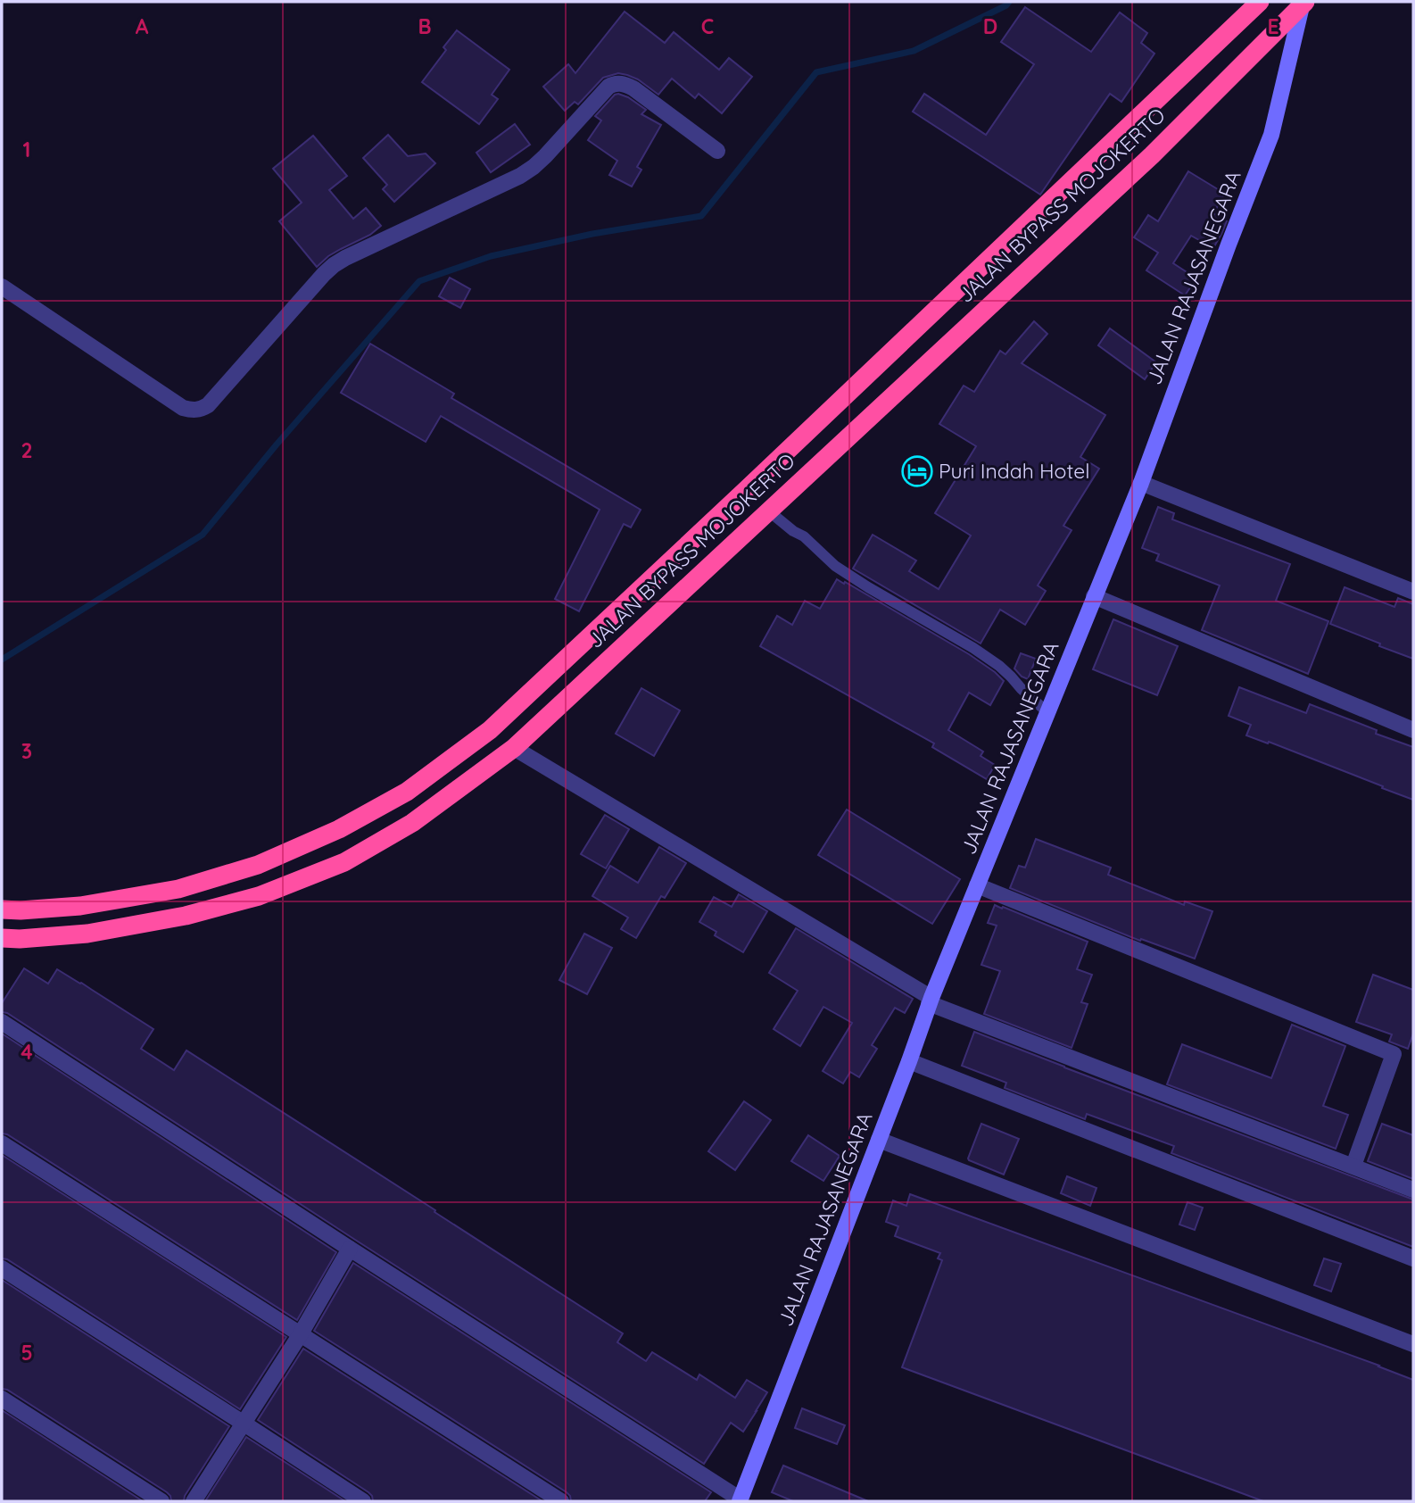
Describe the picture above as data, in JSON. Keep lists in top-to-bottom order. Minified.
{"streets":{"highway":["JALAN BYPASS MOJOKERTO"],"street":["JALAN RAJASANEGARA"]},"crossings":[["JALAN BYPASS MOJOKERTO","JALAN RAJASANEGARA"]],"places":{"hotel":["Puri Indah Hotel"]},"grid":{"columns":["A","B","C","D","E"],"rows":["1","2","3","4","5"]}}
